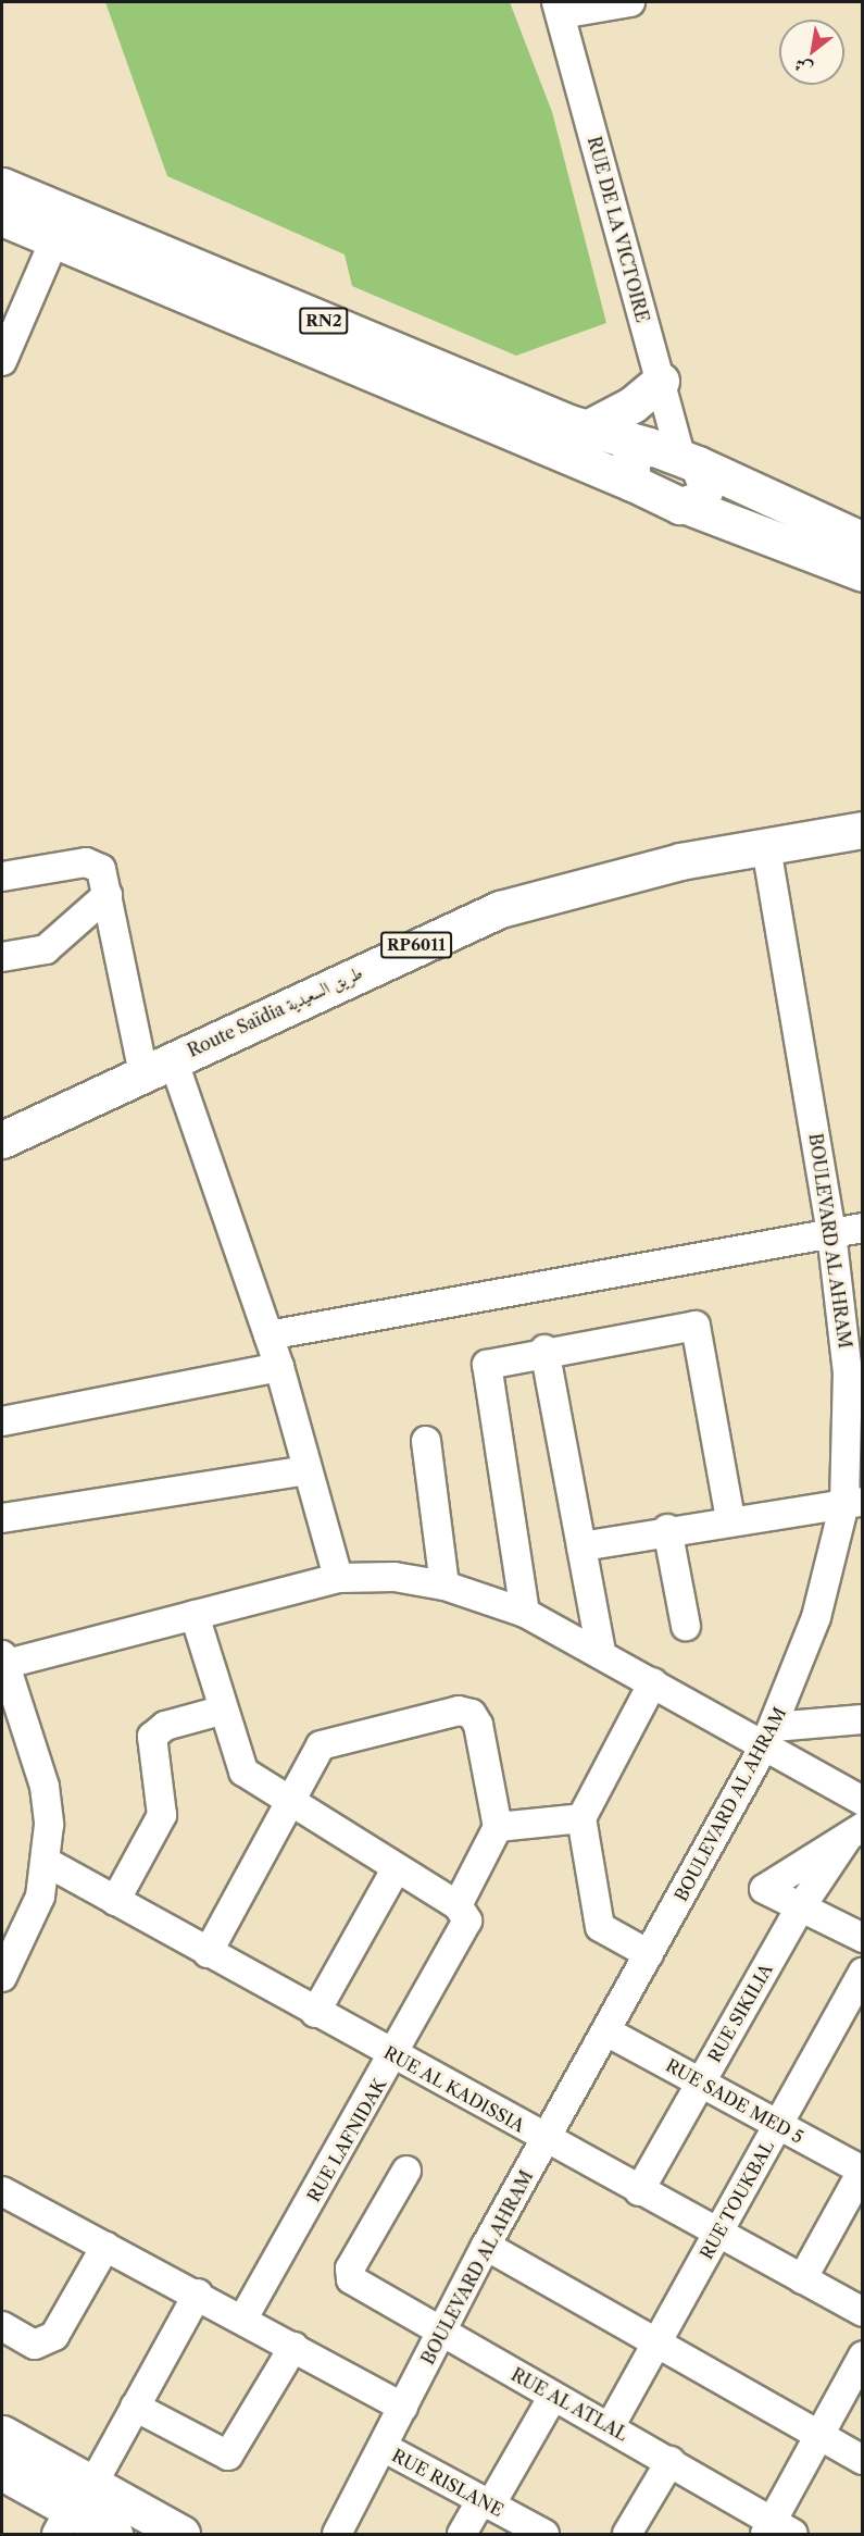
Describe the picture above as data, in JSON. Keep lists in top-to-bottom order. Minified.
{"streets":{"main road":["RN2","RP6011","Route Saïdia طريق السعيدية"],"street":["RUE DE LA VICTOIRE","BOULEVARD AL AHRAM","RUE SIKILIA","RUE AL KADISSIA","RUE SADE MED 5","RUE LAFNIDAK","RUE TOUKBAL","RUE AL ATLAL","RUE RISLANE"]},"crossings":[["RUE DE LA VICTOIRE","RN2"],["Route Saïdia طريق السعيدية","BOULEVARD AL AHRAM"],["BOULEVARD AL AHRAM","RUE AL KADISSIA"],["BOULEVARD AL AHRAM","RUE SADE MED 5"],["BOULEVARD AL AHRAM","RUE AL ATLAL"],["BOULEVARD AL AHRAM","RUE RISLANE"],["RUE SIKILIA","RUE AL KADISSIA"],["RUE SIKILIA","RUE SADE MED 5"],["RUE AL KADISSIA","RUE LAFNIDAK"],["RUE AL KADISSIA","RUE TOUKBAL"],["RUE SADE MED 5","RUE TOUKBAL"],["RUE TOUKBAL","RUE AL ATLAL"]],"north":"bottom left"}
